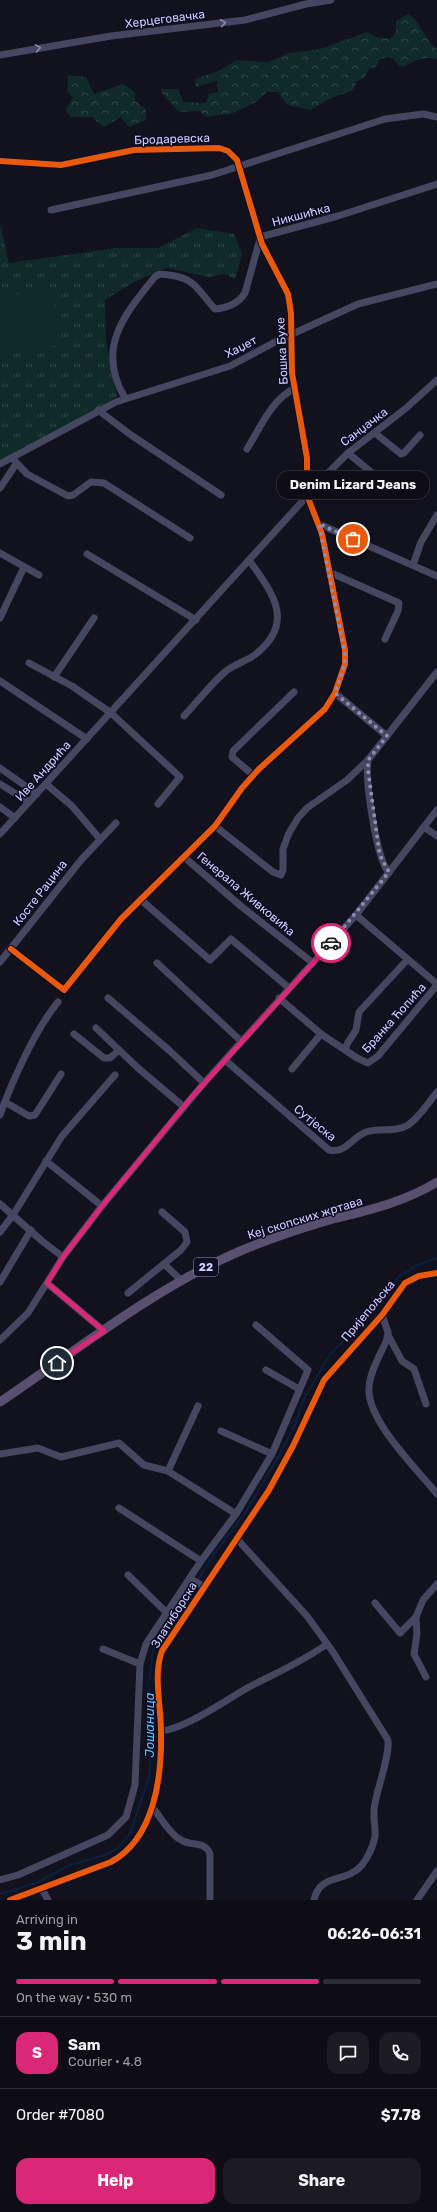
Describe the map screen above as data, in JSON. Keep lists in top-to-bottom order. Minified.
{"streets":{"main road":["Кеј скопских жртава","22"],"street":["Херцеговачка","Бродаревска","Никшићка","Хаџет","Бошка Бухе","Санџачка","Иве Андрића","Косте Рацина","Генерала Живковића","Бранка Ћопића","Сутјеска","Пријепољска","Златиборска"]},"crossings":[["Бродаревска","Никшићка"],["Бродаревска","Бошка Бухе"],["Никшићка","Хаџет"],["Никшићка","Бошка Бухе"],["Хаџет","Бошка Бухе"],["Бошка Бухе","Санџачка"],["Бошка Бухе","Иве Андрића"],["Бошка Бухе","Косте Рацина"],["Бошка Бухе","Генерала Живковића"],["Санџачка","Иве Андрића"],["Пријепољска","Златиборска"]],"one_way":["Херцеговачка"],"water":["Јошаница"],"places":["Denim Lizard Jeans"],"page":{"bubble":"Denim Lizard Jeans","heading":["3 min","Arriving in","06:26–06:31"],"panel":["Sam","Courier · 4.8","Order #7080","$7.78"],"bar":"On the way · 530 m","round":"S","buttons":["Help","Share"]}}
